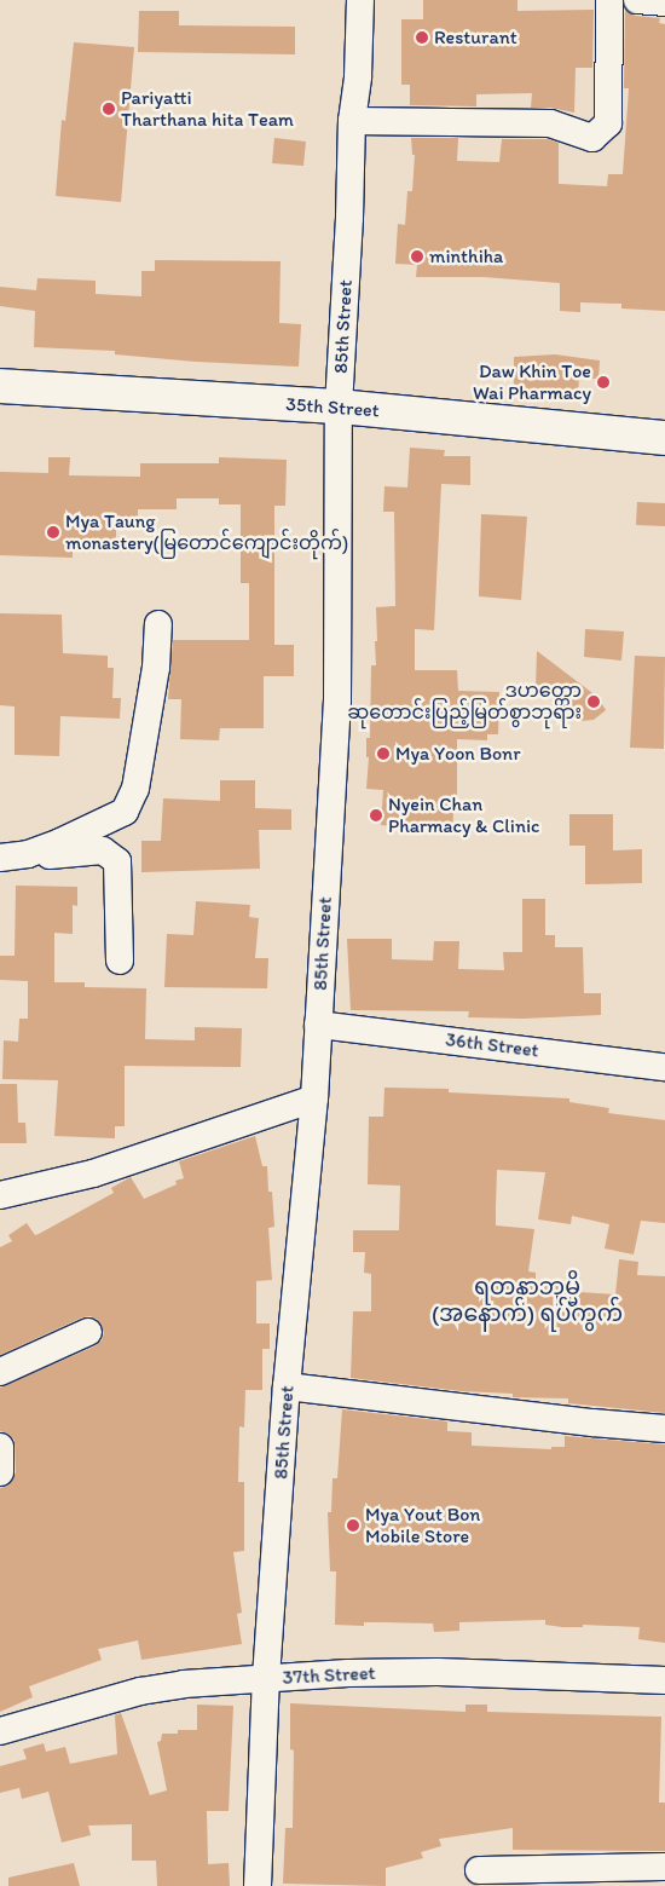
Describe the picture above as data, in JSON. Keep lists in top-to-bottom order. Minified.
{"streets":{"main road":["35th Street"],"street":["85th Street","36th Street","37th Street"]},"crossings":[["85th Street","35th Street"],["85th Street","36th Street"],["85th Street","37th Street"]],"districts":["ရတနာဘုမ္မိ (အနောက်) ရပ်ကွက်"],"places":["Resturant","Pariyatti Tharthana hita Team","minthiha","Daw Khin Toe Wai Pharmacy","Mya Taung monastery(မြတောင်ကျောင်းတိုက်)","ဒဟတ္တော ဆုတောင်းပြည့်မြတ်စွာဘုရား","Mya Yoon Bonr","Nyein Chan Pharmacy & Clinic","Mya Yout Bon Mobile Store"]}
